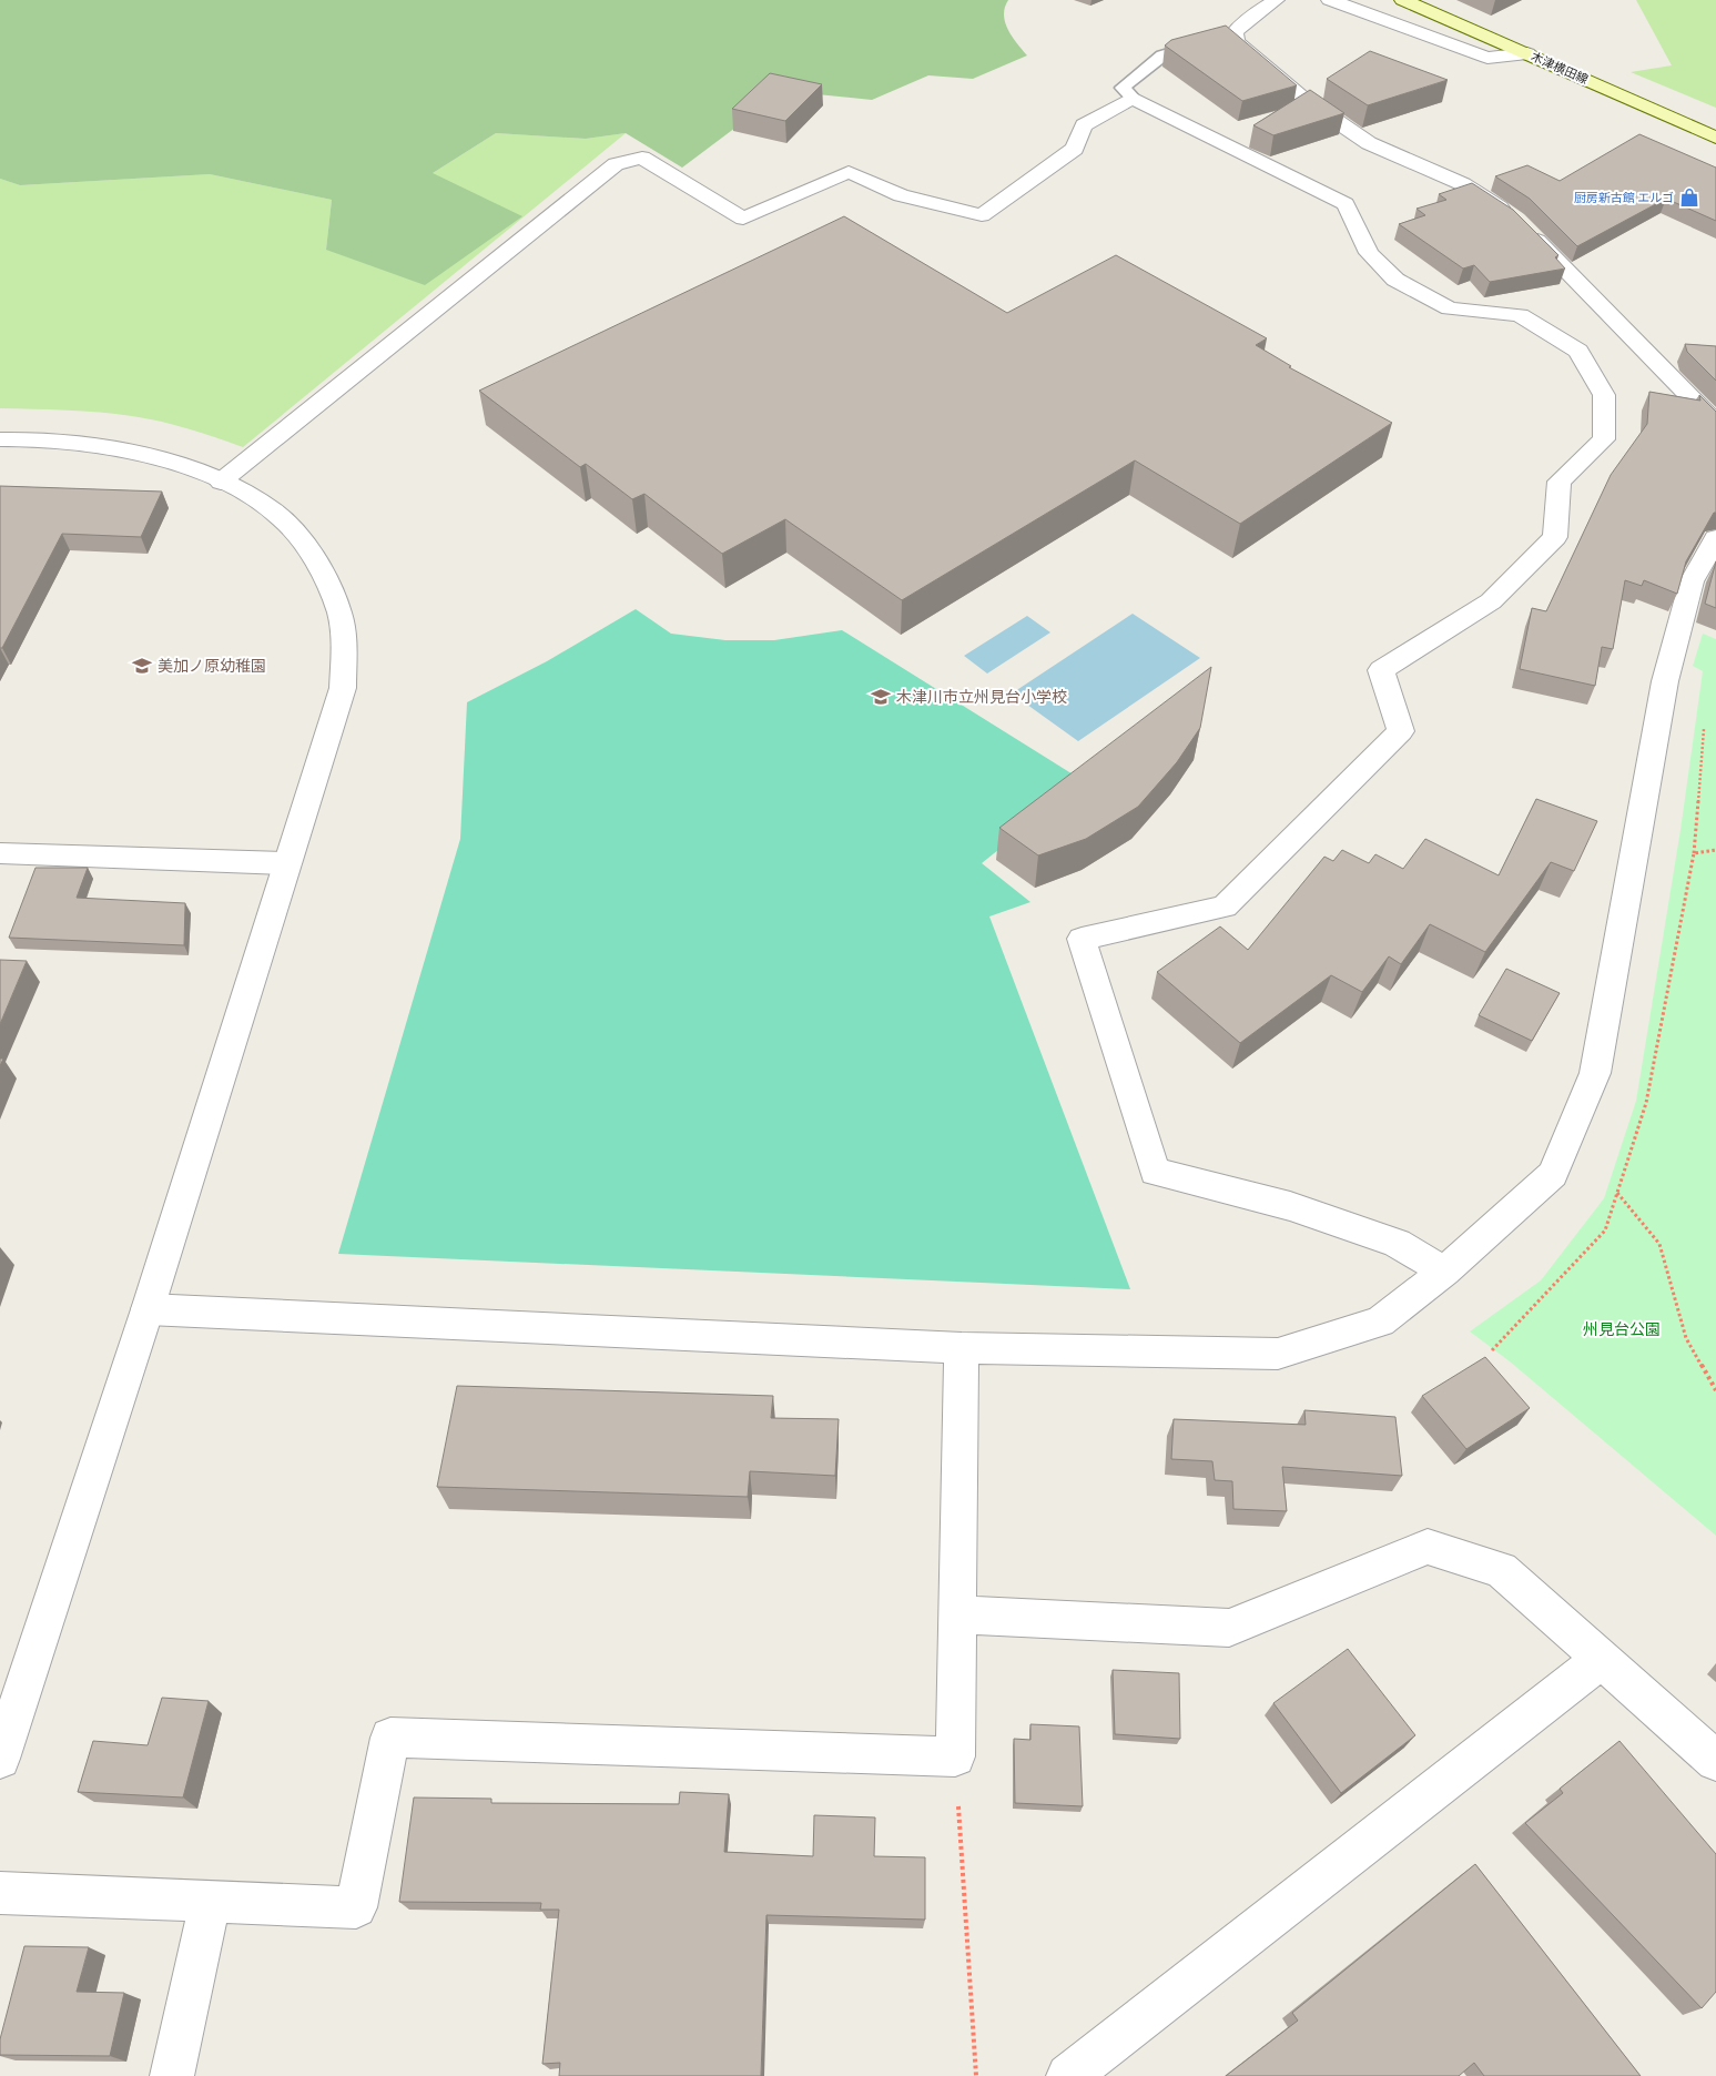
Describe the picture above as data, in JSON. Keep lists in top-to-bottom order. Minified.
{"streets":{"main road":["木津横田線"]},"parks":["州見台公園"],"places":{"shop":["厨房新古館 エルゴ"],"school or university":["美加ノ原幼稚園","木津川市立州見台小学校"]}}
